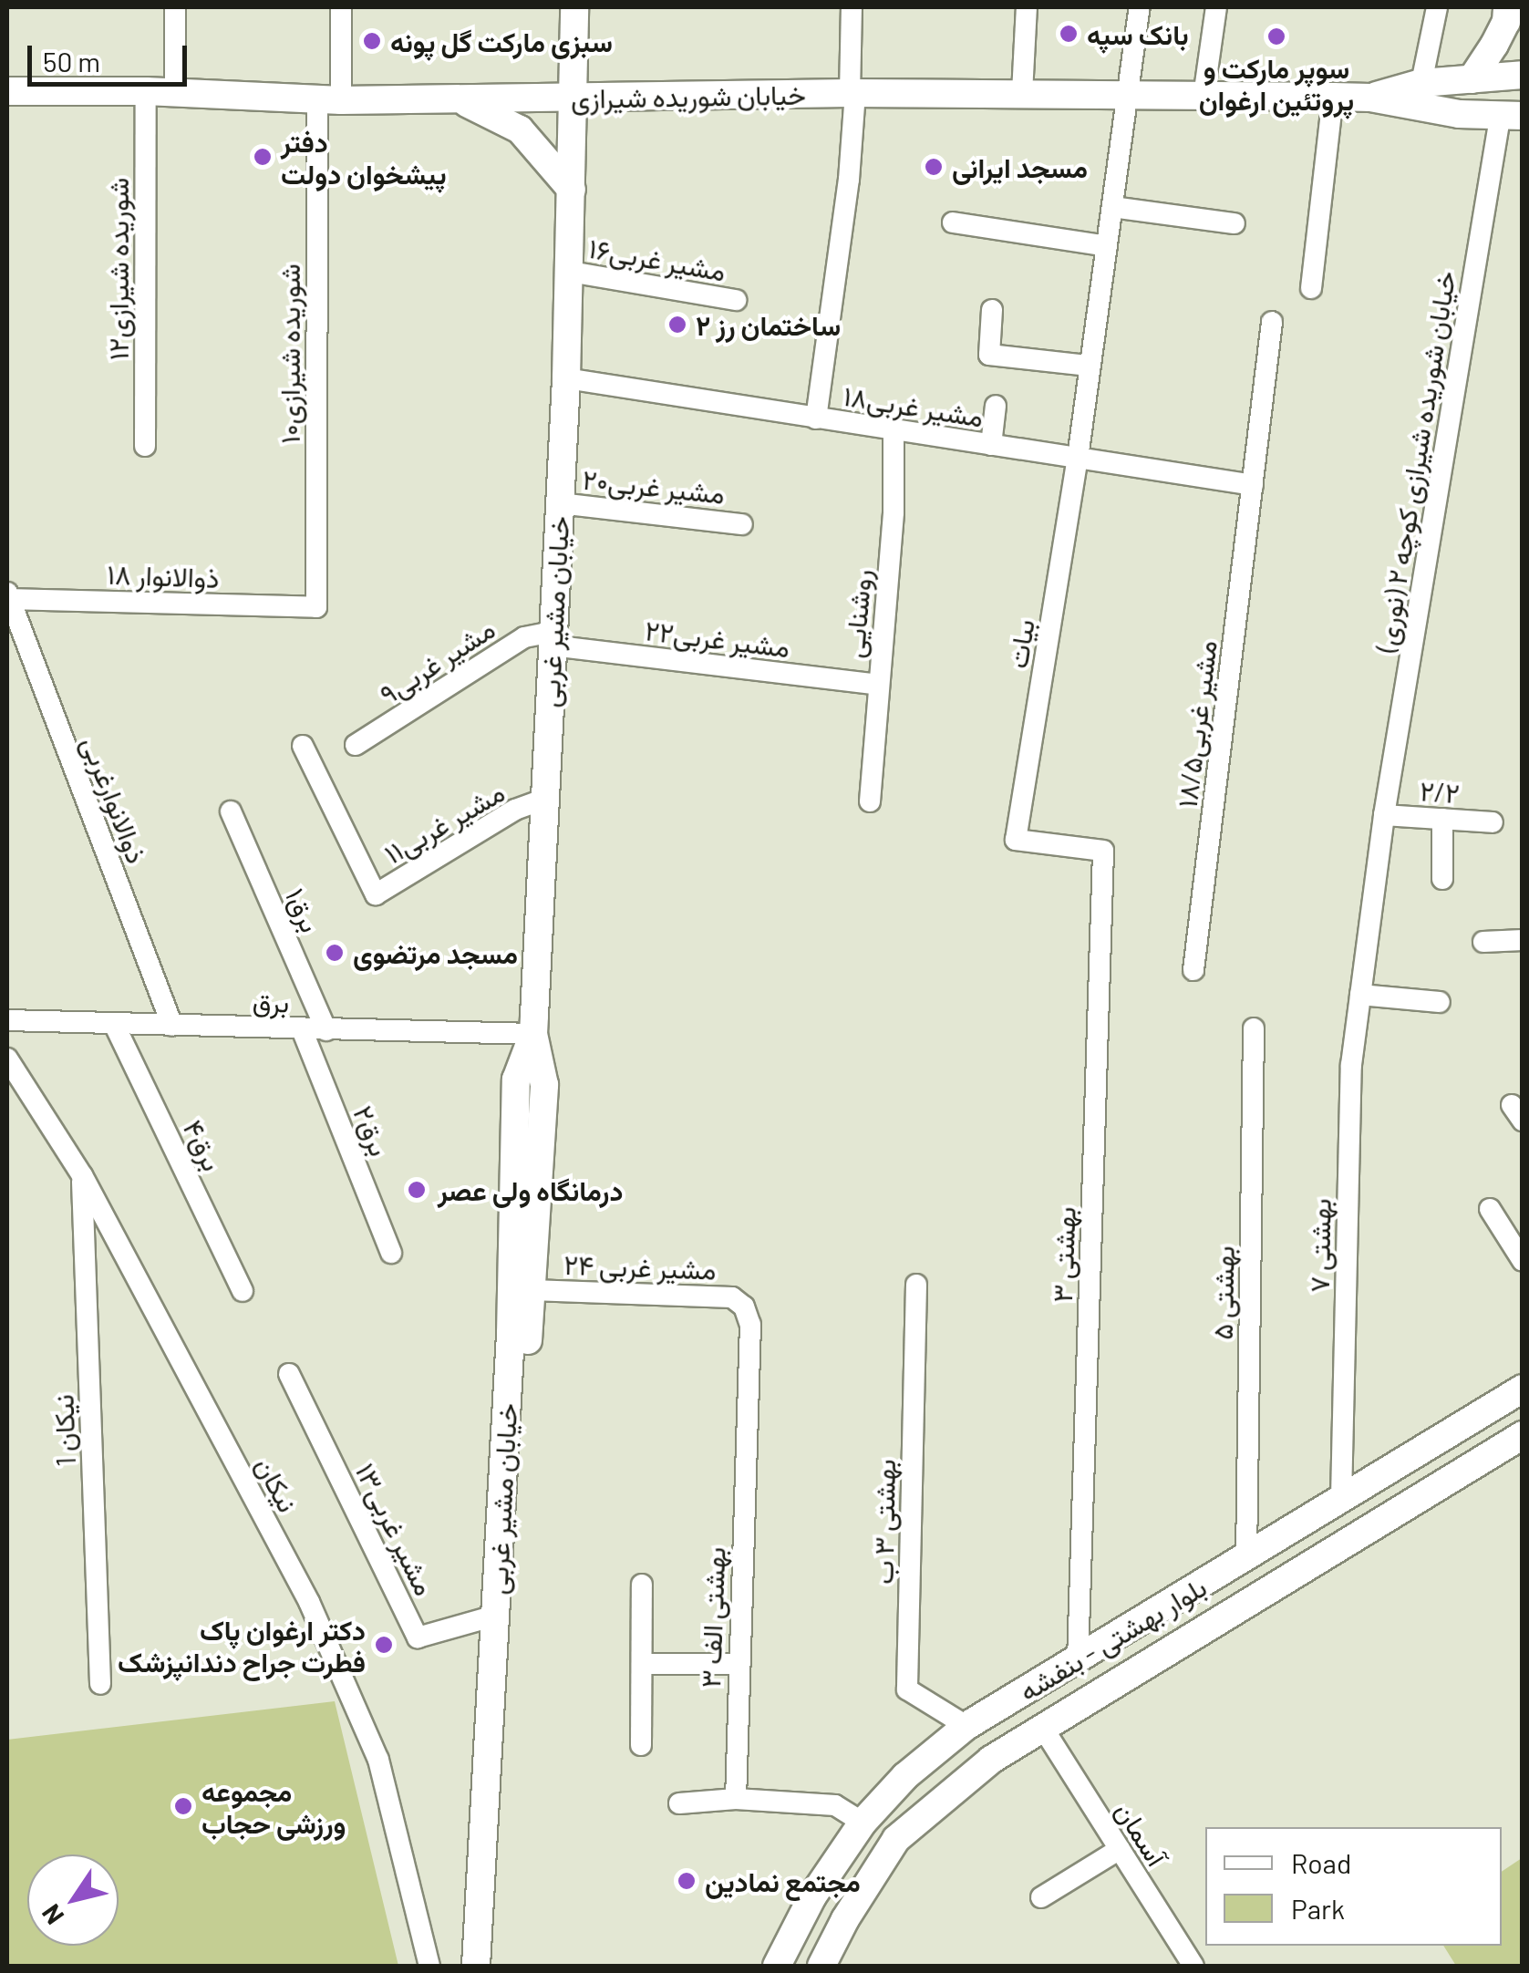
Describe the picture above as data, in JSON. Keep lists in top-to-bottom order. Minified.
{"streets":{"main road":["خیابان شوریده شیرازی","خیابان مشیر غربی","بلوار بهشتی - بنفشه"],"street":["مشیر غربی۱۶","شوریده شیرازی۱۲","۱۰شوریده شیرازی","مشیر غربی۱۸","خیابان شوریده شیرازی کوچه ۲ (نوری)","مشیر غربی۲۰","ذوالانوار ۱۸","روشنایی","مشیر غربی۲۲","بیات","مشیر غربی۹","مشیر غربی۱۸/۵","۲/۲","ذوالانوارغربی","مشیر غربی۱۱","برق۱","برق","برق۲","برق۴","بهشتی ۷","بهشتی ۳","مشیر غربی ۲۴","بهشتی ۵","نیکان 1","نیکان","بهشتی ۳ ب","مشیر غربی۱۳","بهشتی الف ۳","آسمان"]},"crossings":[["خیابان شوریده شیرازی","شوریده شیرازی۱۲"],["خیابان شوریده شیرازی","۱۰شوریده شیرازی"],["خیابان شوریده شیرازی","خیابان شوریده شیرازی کوچه ۲ (نوری)"],["خیابان شوریده شیرازی","خیابان مشیر غربی"],["خیابان شوریده شیرازی","بیات"],["مشیر غربی۱۶","خیابان مشیر غربی"],["۱۰شوریده شیرازی","ذوالانوار ۱۸"],["مشیر غربی۱۸","خیابان مشیر غربی"],["مشیر غربی۱۸","روشنایی"],["مشیر غربی۱۸","بیات"],["مشیر غربی۱۸","مشیر غربی۱۸/۵"],["خیابان شوریده شیرازی کوچه ۲ (نوری)","۲/۲"],["خیابان شوریده شیرازی کوچه ۲ (نوری)","بهشتی ۷"],["مشیر غربی۲۰","خیابان مشیر غربی"],["ذوالانوار ۱۸","ذوالانوارغربی"],["خیابان مشیر غربی","مشیر غربی۲۲"],["خیابان مشیر غربی","مشیر غربی۹"],["خیابان مشیر غربی","مشیر غربی۱۱"],["خیابان مشیر غربی","برق"],["خیابان مشیر غربی","مشیر غربی ۲۴"],["خیابان مشیر غربی","مشیر غربی۱۳"],["روشنایی","مشیر غربی۲۲"],["مشیر غربی۲۲","مشیر غربی۹"],["بیات","بهشتی ۳"],["ذوالانوارغربی","برق"],["برق۱","برق"],["برق","برق۲"],["برق","برق۴"],["بهشتی ۷","بلوار بهشتی - بنفشه"],["بهشتی ۳","بلوار بهشتی - بنفشه"],["مشیر غربی ۲۴","بهشتی الف ۳"],["بهشتی ۵","بلوار بهشتی - بنفشه"],["نیکان 1","نیکان"],["بهشتی ۳ ب","بلوار بهشتی - بنفشه"],["بلوار بهشتی - بنفشه","آسمان"]],"places":["بانک سپه","سوپر مارکت و پروتئین ارغوان","سبزی مارکت گل پونه","دفتر پیشخوان دولت","مسجد ایرانی","ساختمان رز ۲","مسجد مرتضوی","درمانگاه ولی عصر","دکتر ارغوان پاک فطرت جراح دندانپزشک","مجموعه ورزشی حجاب","مجتمع نمادین"],"legend":["Road","Park"],"scale_bar":"50 m","north":"bottom left"}
